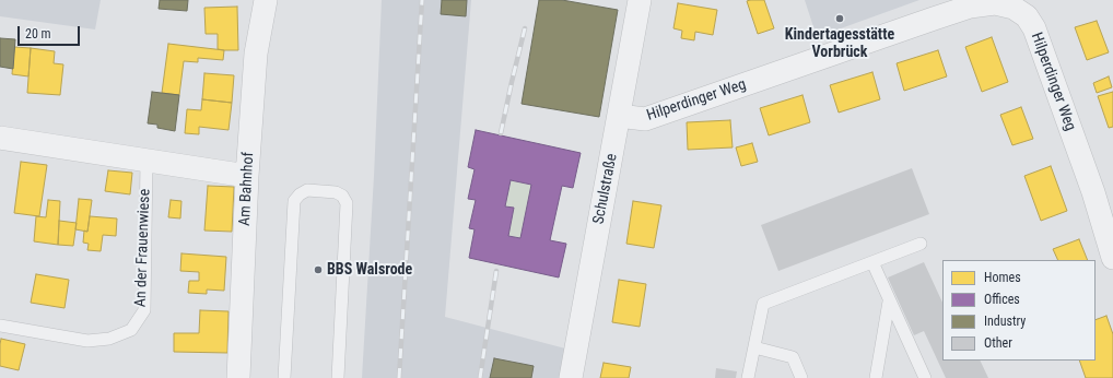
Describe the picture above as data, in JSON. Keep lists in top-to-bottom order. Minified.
{"streets":{"street":["Hilperdinger Weg","Am Bahnhof","Schulstraße"],"lane":["An der Frauenwiese"]},"crossings":[["Hilperdinger Weg","Schulstraße"]],"places":["Kindertagesstätte Vorbrück","BBS Walsrode"],"legend":["Homes","Offices","Industry","Other"],"scale_bar":"20 m"}
